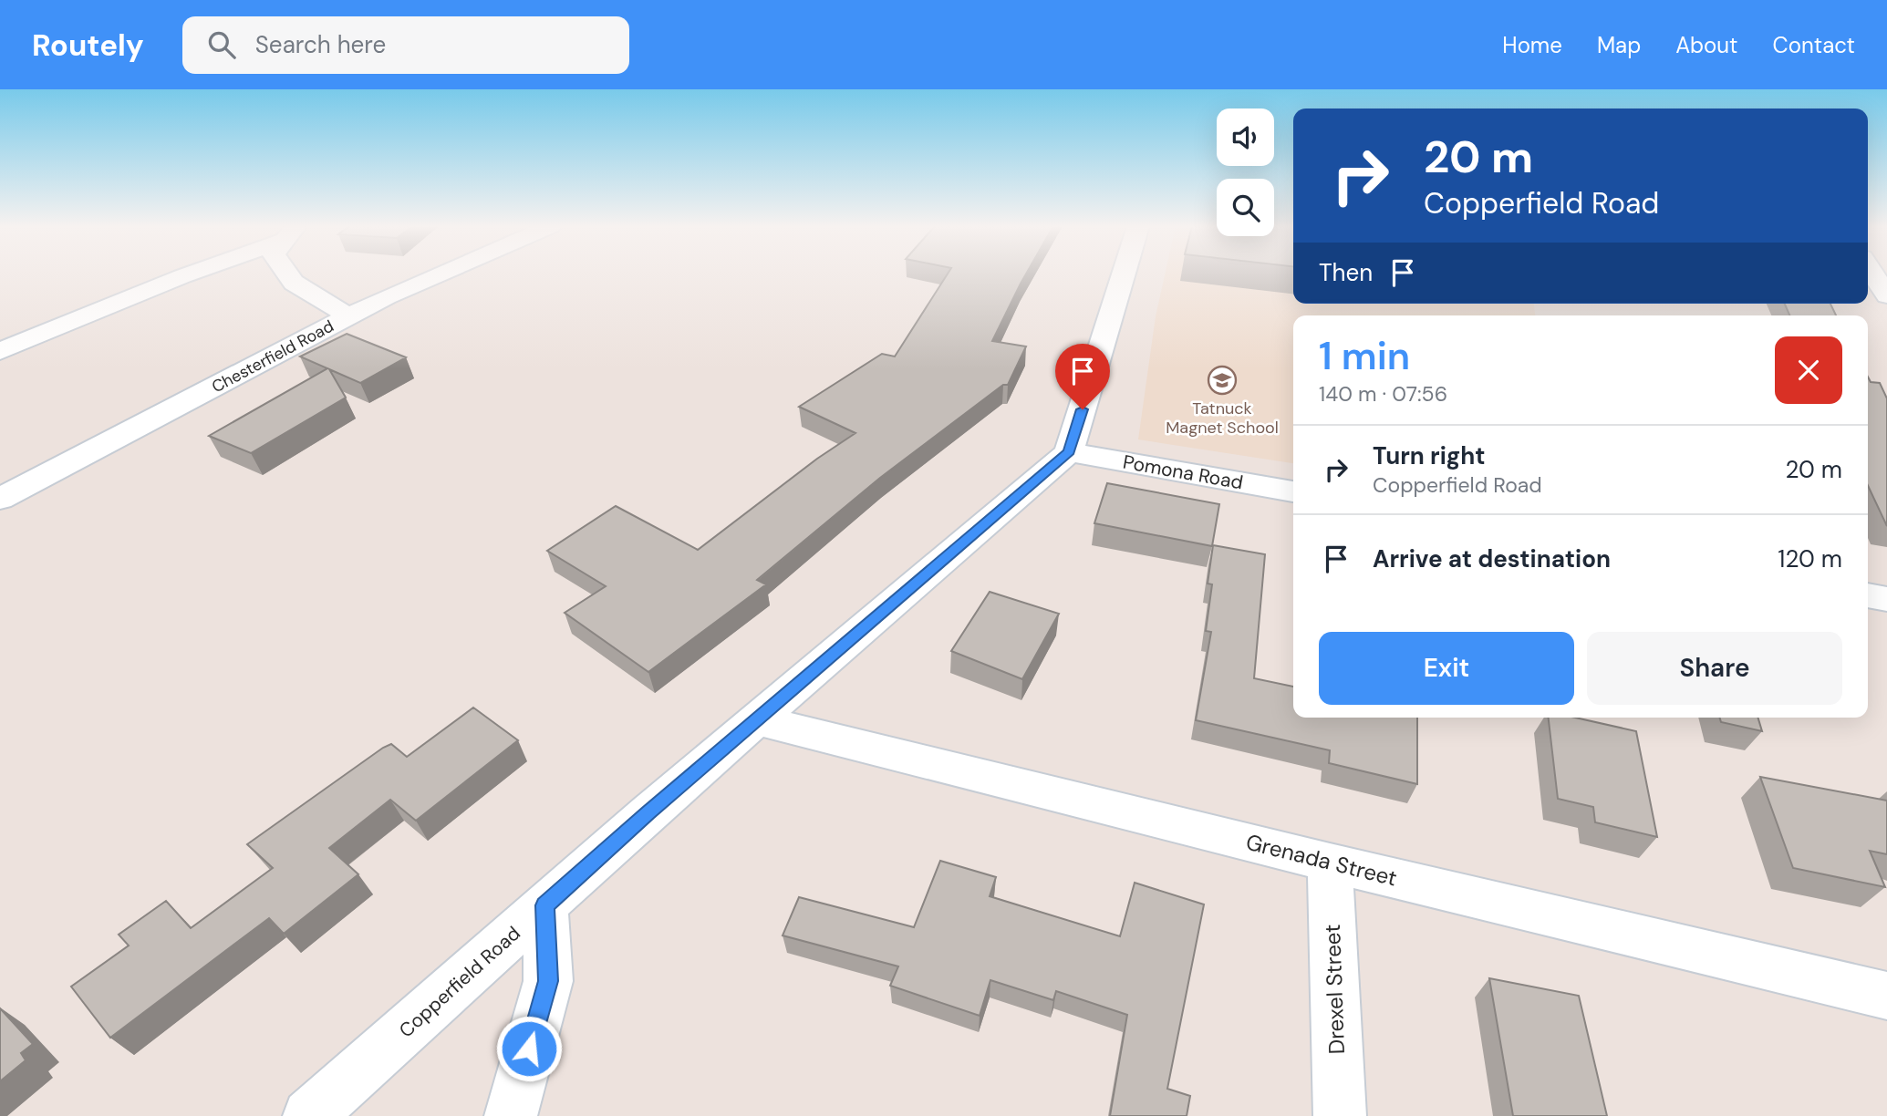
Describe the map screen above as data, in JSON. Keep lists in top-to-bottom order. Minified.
{"streets":{"street":["Chesterfield Road","Pomona Road","Grenada Street","Copperfield Road","Drexel Street"]},"crossings":[["Pomona Road","Copperfield Road"],["Grenada Street","Copperfield Road"],["Grenada Street","Drexel Street"]],"places":{"school or university":["Tatnuck Magnet School"]},"page":{"header":"Routely","search":"Search here","nav":["Home","Map","About","Contact"],"turn":["20 m","Copperfield Road"],"then":"Then","heading":["1 min","140 m · 07:56"],"list":[{"name":"Turn right","note":"Copperfield Road","value":"20 m"},{"name":"Arrive at destination","value":"120 m"}],"buttons":["Exit","Share"]}}
